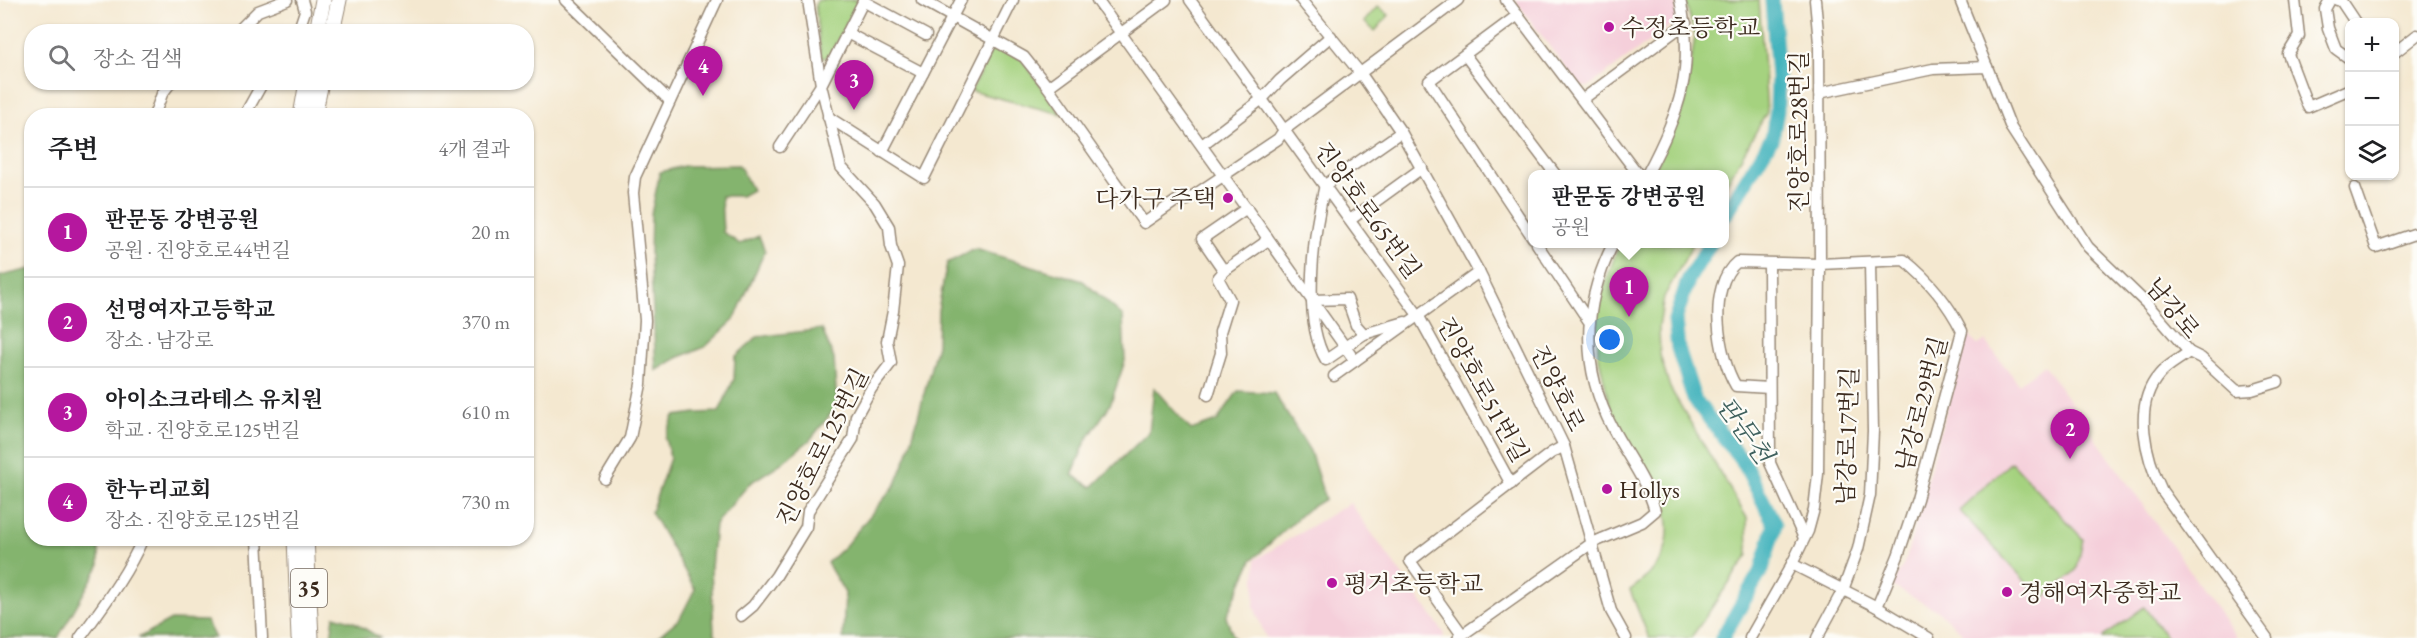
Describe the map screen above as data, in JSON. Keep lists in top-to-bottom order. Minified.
{"streets":{"highway":["35"],"street":["진양호로28번길","진양호로65번길","남강로","진양호로","진양호로51번길","남강로29번길","남강로17번길","진양호로125번길"]},"crossings":[["진양호로65번길","진양호로"],["진양호로65번길","진양호로51번길"],["진양호로","진양호로51번길"],["남강로29번길","남강로17번길"]],"water":["판문천"],"places":["수정초등학교","다가구 주택","Hollys","평거초등학교","경해여자중학교"],"page":{"map_buttons":["+","−"],"search":"장소 검색","pins":["4","3","1","2"],"heading":["주변","4개 결과"],"popup":["판문동 강변공원","공원"],"list":[{"mark":"1","name":"판문동 강변공원","note":"공원 · 진양호로44번길","value":"20 m"},{"mark":"2","name":"선명여자고등학교","note":"장소 · 남강로","value":"370 m"},{"mark":"3","name":"아이소크라테스 유치원","note":"학교 · 진양호로125번길","value":"610 m"},{"mark":"4","name":"한누리교회","note":"장소 · 진양호로125번길","value":"730 m"}]}}
